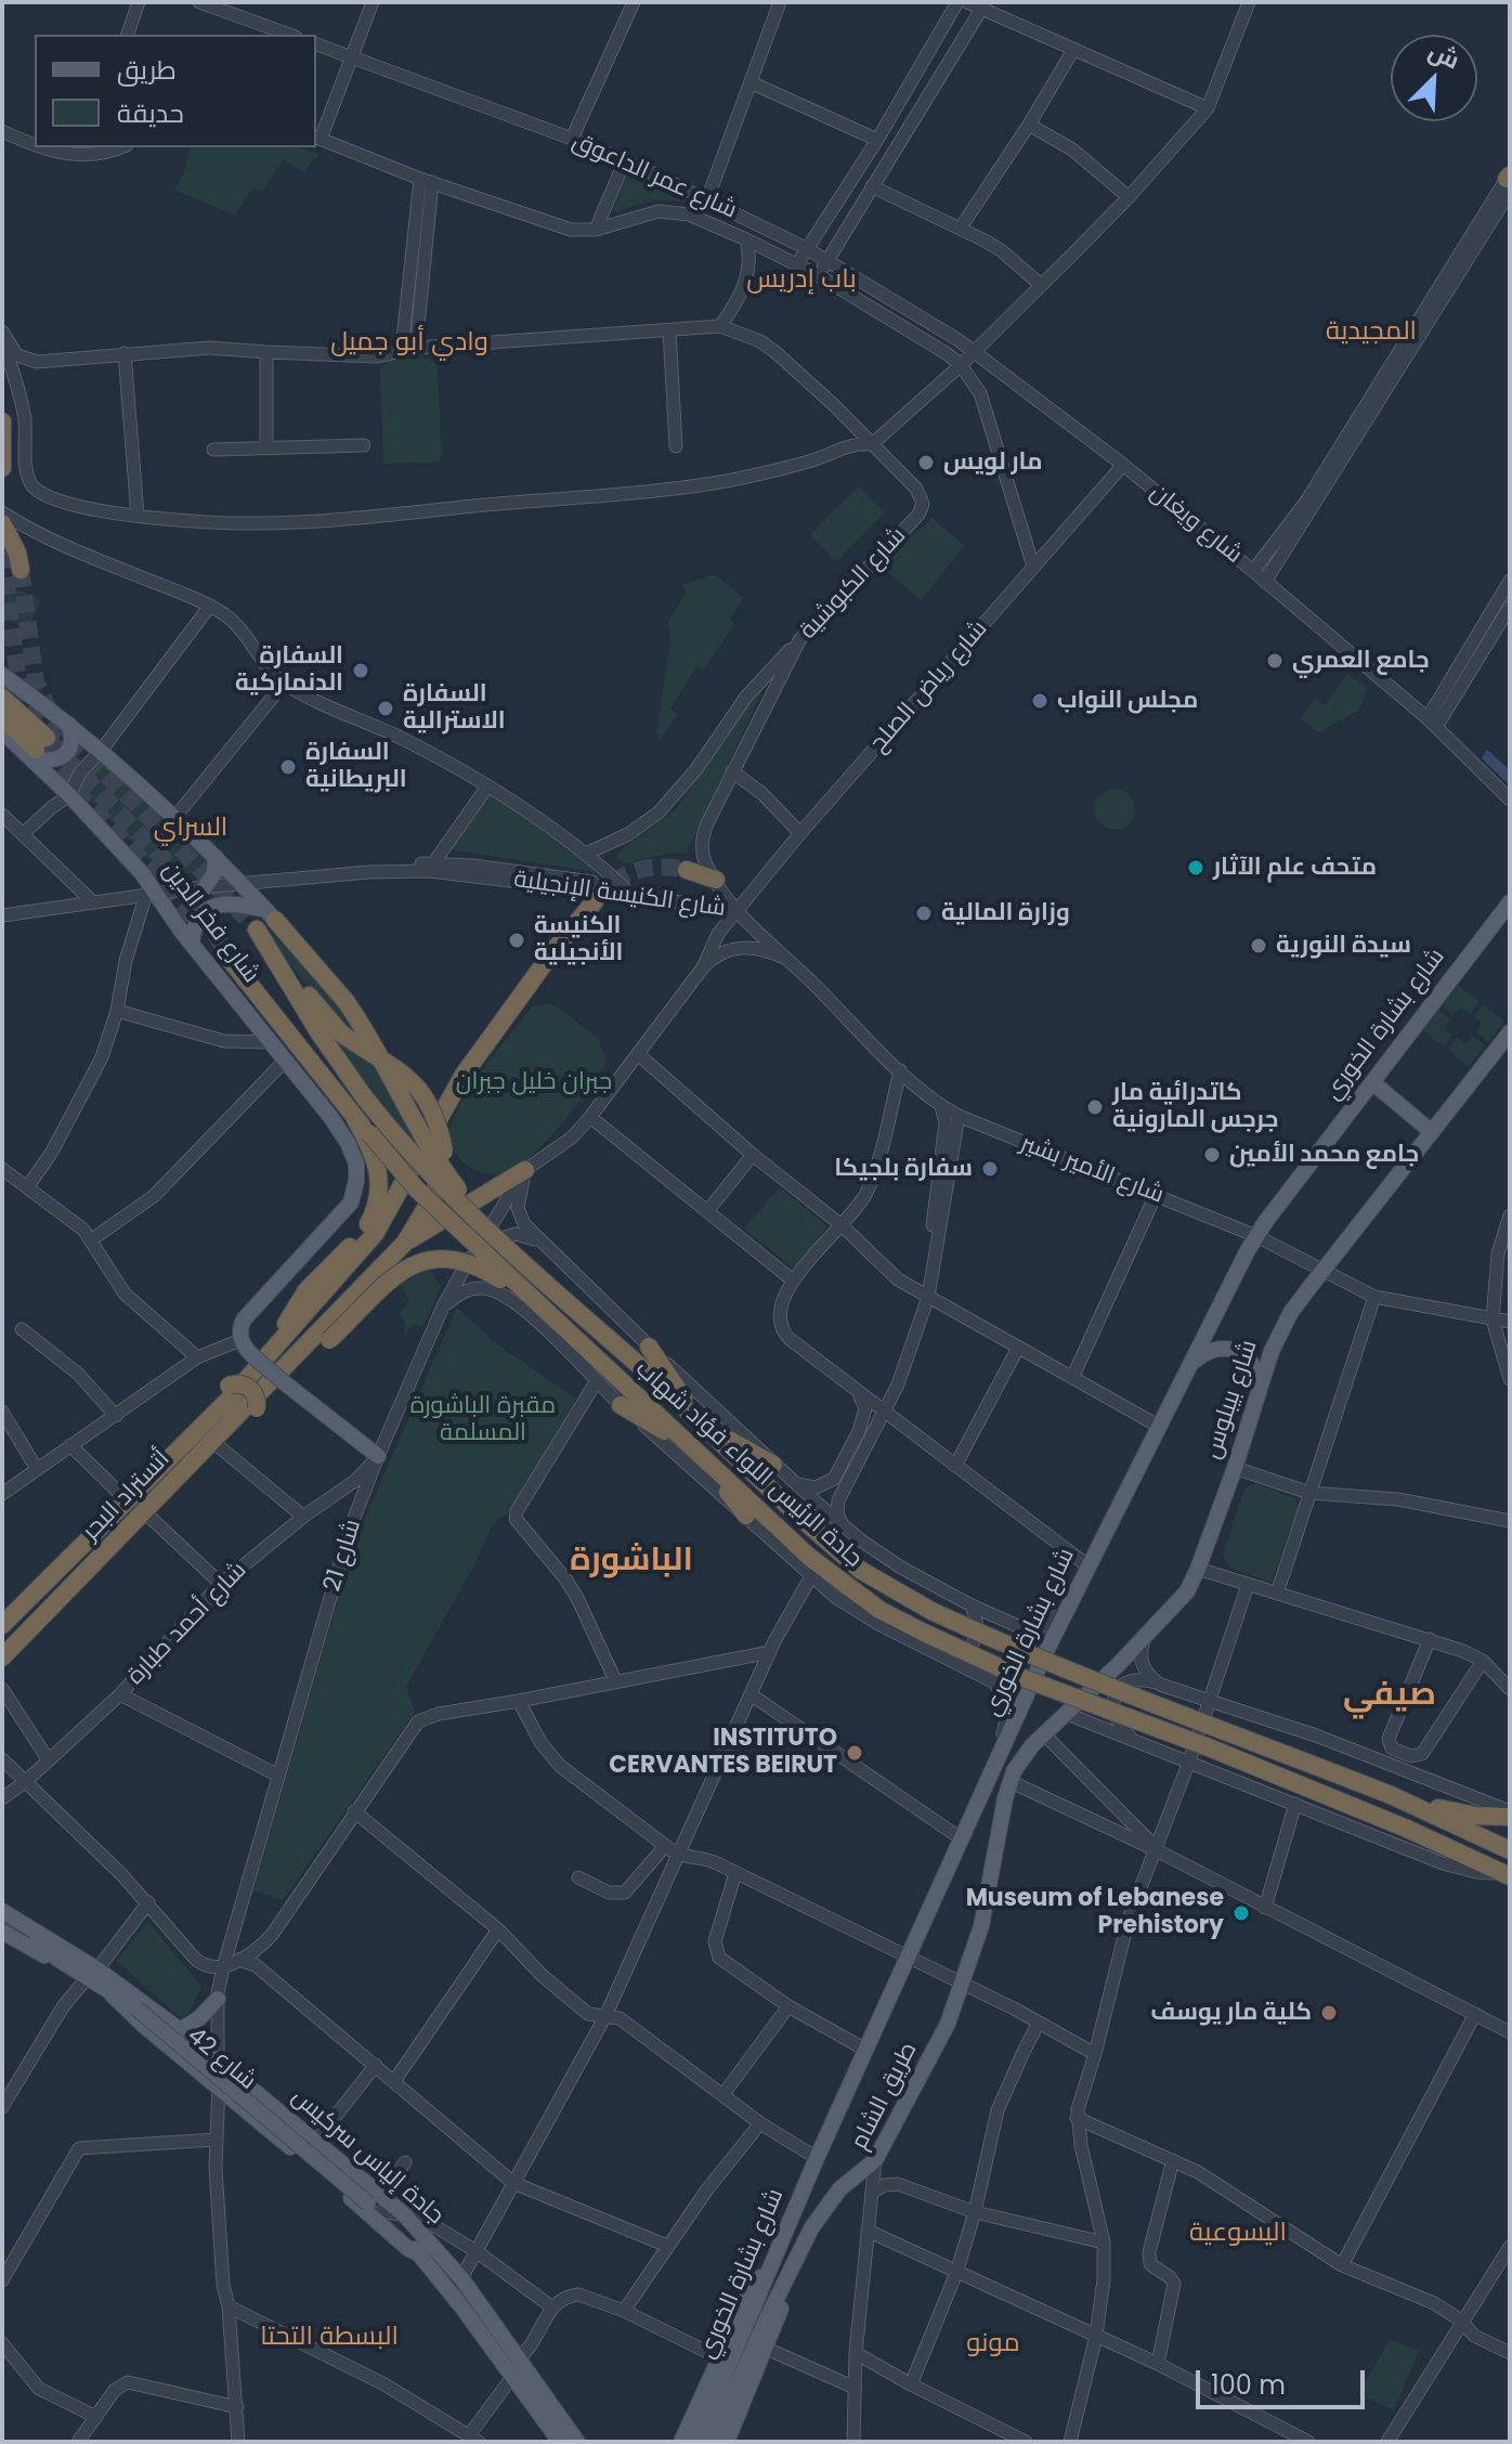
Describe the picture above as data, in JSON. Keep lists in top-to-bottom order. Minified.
{"streets":{"highway":["جادة الرئيس اللواء فؤاد شهاب","أتستراد البحر"],"main road":["شارع فخر الدين","شارع بشارة الخوري","شارع بيبلوس","شارع 42","طريق الشام","جادة إلياس سركيس"],"street":["شارع عمر الداعوق","شارع ويغان","شارع الكبوشية","شارع رياض الصلح","شارع الكنيسة الإنجيلية","شارع الأمير بشير","شارع 21","شارع أحمد طبارة"]},"crossings":[["شارع عمر الداعوق","شارع ويغان"],["شارع ويغان","شارع رياض الصلح"],["شارع الكبوشية","شارع رياض الصلح"],["شارع الكبوشية","شارع الكنيسة الإنجيلية"],["شارع الكبوشية","شارع الأمير بشير"],["شارع رياض الصلح","شارع الكنيسة الإنجيلية"],["شارع رياض الصلح","شارع الأمير بشير"],["شارع رياض الصلح","شارع 21"],["شارع الكنيسة الإنجيلية","شارع فخر الدين"],["شارع الكنيسة الإنجيلية","شارع الأمير بشير"],["شارع بشارة الخوري","شارع الأمير بشير"],["شارع بشارة الخوري","طريق الشام"],["شارع الأمير بشير","شارع بيبلوس"],["شارع بيبلوس","طريق الشام"],["شارع 21","شارع أحمد طبارة"],["شارع 21","شارع 42"],["شارع 21","جادة إلياس سركيس"],["شارع 42","جادة إلياس سركيس"]],"districts":["باب إدريس","المجيدية","وادي أبو جميل","السراي","الباشورة","صيفي","اليسوعية","البسطة التحتا","مونو"],"parks":["جبران خليل جبران","مقبرة الباشورة المسلمة"],"places":["مار لويس","جامع العمري","السفارة الدنماركية","مجلس النواب","السفارة الاسترالية","السفارة البريطانية","متحف علم الآثار","وزارة المالية","الكنيسة الأنجيلية","سيدة النورية","كاتدرائية مار جرجس المارونية","جامع محمد الأمين","سفارة بلجيكا","INSTITUTO CERVANTES BEIRUT","Museum of Lebanese Prehistory","كلية مار يوسف"],"legend":["طريق","حديقة"],"scale_bar":"100 m","north":"top right"}
